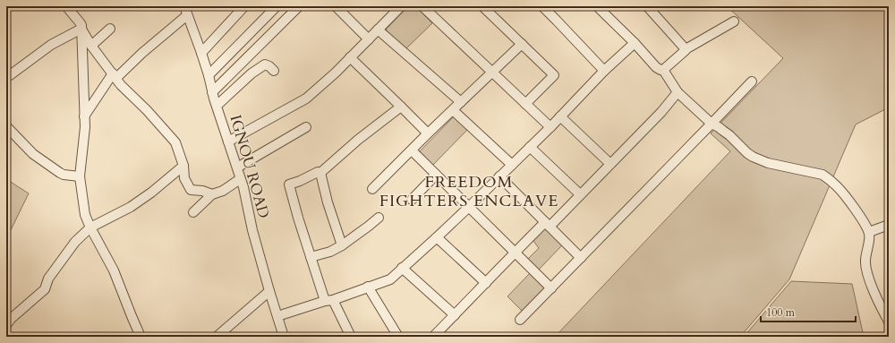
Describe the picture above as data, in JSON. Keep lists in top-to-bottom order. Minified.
{"streets":{"street":["IGNOU ROAD"]},"districts":["FREEDOM FIGHTERS ENCLAVE"],"scale_bar":"100 m"}
